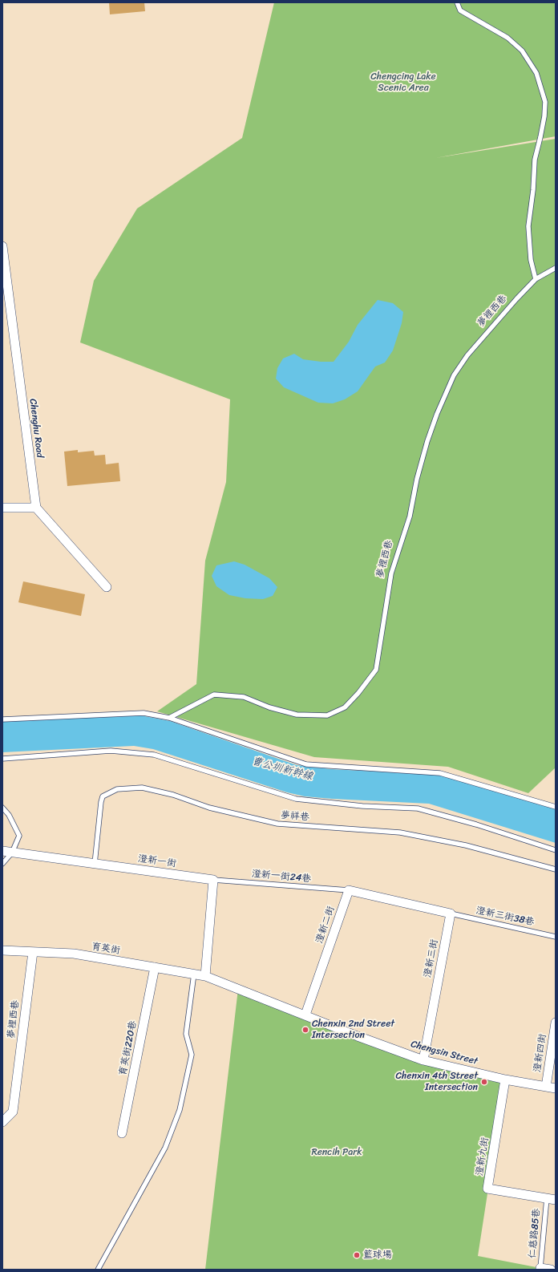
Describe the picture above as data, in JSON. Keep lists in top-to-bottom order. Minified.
{"streets":{"street":["夢裡西巷","Chenghu Road","澄新一街","澄新二街","育英街","澄新三街","育英街220巷","Chengsin Street","澄新四街","澄新九街"],"lane":["夢祥巷","澄新一街24巷","澄新三街38巷","仁慈路85巷"]},"crossings":[["夢裡西巷","育英街"],["夢祥巷","澄新一街"],["澄新一街","澄新一街24巷"],["澄新一街24巷","澄新二街"],["澄新三街38巷","澄新三街"],["澄新二街","Chengsin Street"],["育英街","育英街220巷"],["育英街","Chengsin Street"],["澄新三街","Chengsin Street"],["Chengsin Street","澄新四街"],["Chengsin Street","澄新九街"],["澄新九街","仁慈路85巷"]],"water":["曹公圳新幹線"],"parks":["Chengcing Lake Scenic Area","Rencih Park"],"places":["Chenxin 2nd Street Intersection","Chenxin 4th Street Intersection","籃球場"]}
